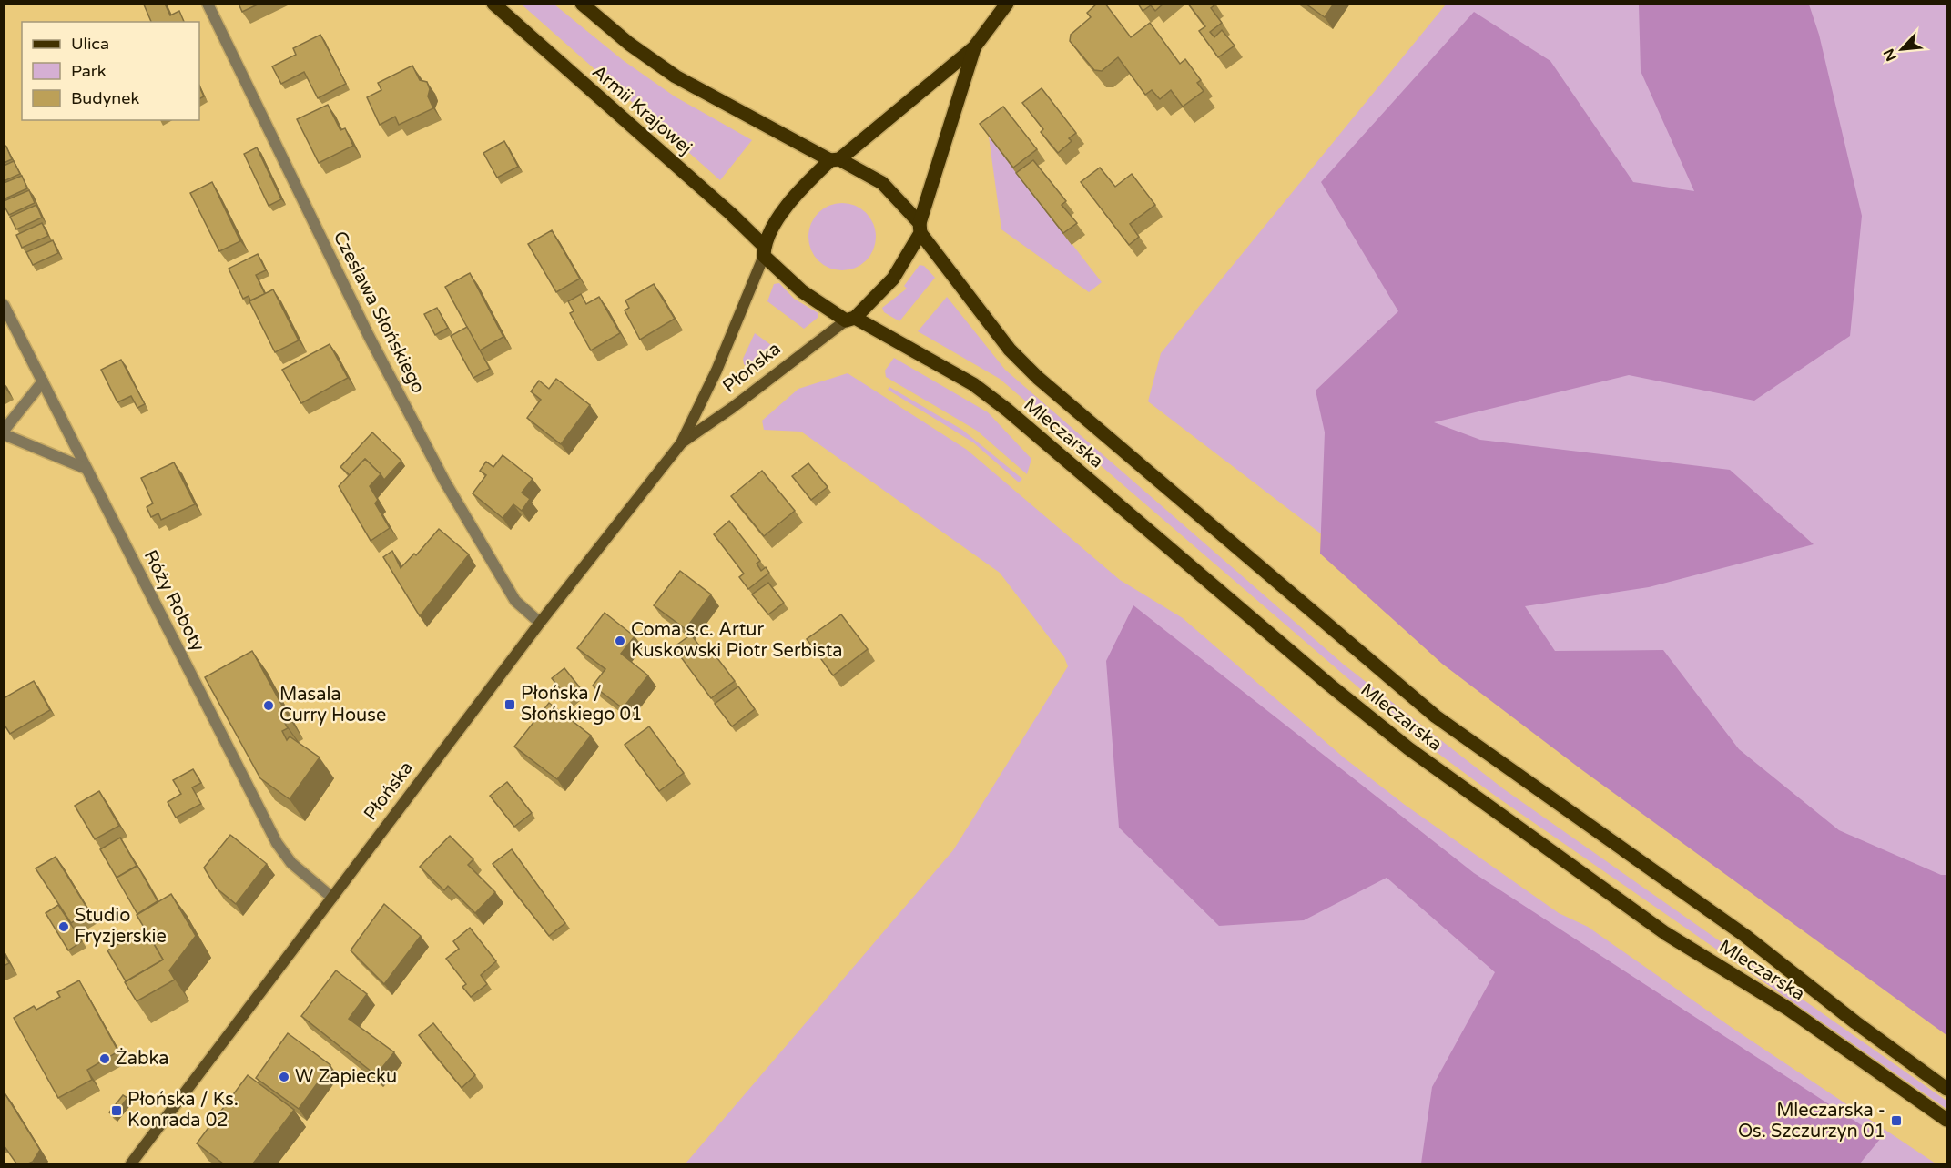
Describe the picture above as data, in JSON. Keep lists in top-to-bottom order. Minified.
{"streets":{"main road":["Armii Krajowej","Mleczarska"],"street":["Czesława Słońskiego","Płońska","Róży Roboty"]},"crossings":[["Armii Krajowej","Płońska"],["Armii Krajowej","Mleczarska"],["Czesława Słońskiego","Płońska"],["Płońska","Mleczarska"],["Płońska","Róży Roboty"]],"places":{"other":["Coma s.c. Artur Kuskowski Piotr Serbista","Masala Curry House","Studio Fryzjerskie","Żabka","W Zapiecku"],"transit":["Płońska / Słońskiego 01","Płońska / Ks. Konrada 02","Mleczarska - Os. Szczurzyn 01"]},"legend":["Ulica","Park","Budynek"],"north":"bottom left"}
